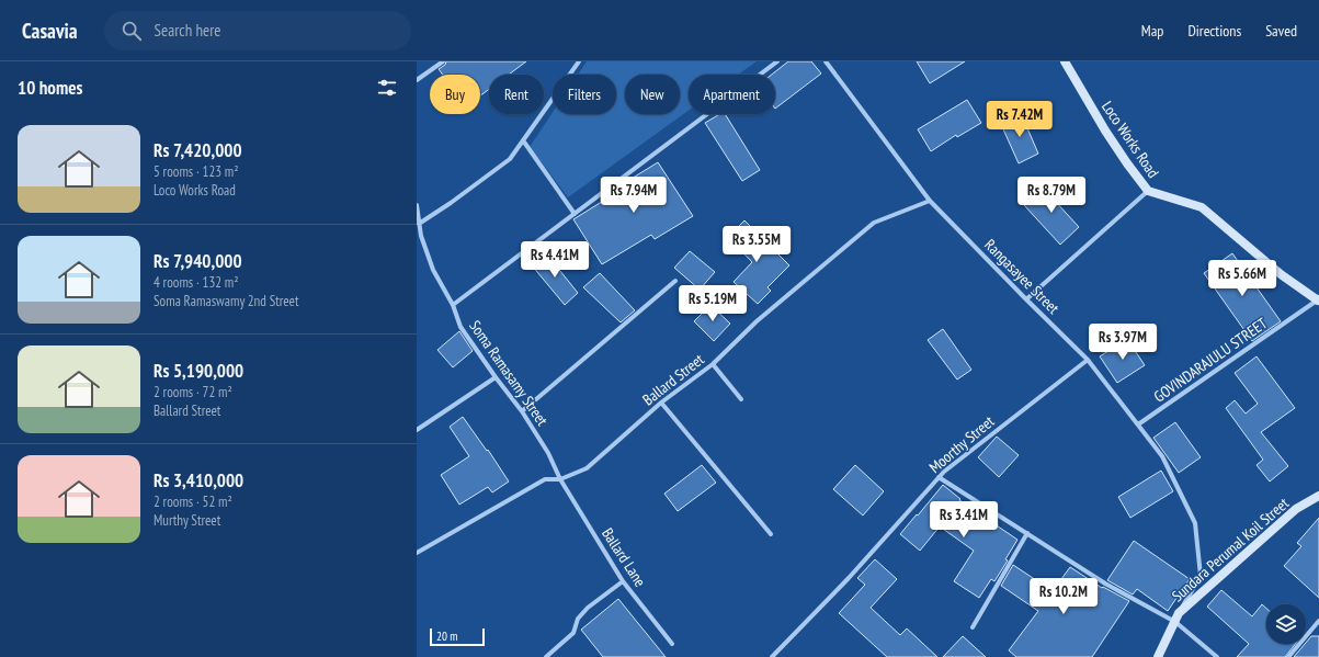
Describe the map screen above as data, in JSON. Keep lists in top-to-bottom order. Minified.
{"streets":{"street":["Loco Works Road","Rangasayee Street","GOVINDARAJULU STREET","Soma Ramasamy Street","Ballard Street","Moorthy Street","Sundara Perumal Koil Street","Ballard Lane"]},"crossings":[["Loco Works Road","GOVINDARAJULU STREET"],["Rangasayee Street","GOVINDARAJULU STREET"],["Rangasayee Street","Ballard Street"],["Rangasayee Street","Moorthy Street"],["Rangasayee Street","Sundara Perumal Koil Street"],["Soma Ramasamy Street","Ballard Street"],["Soma Ramasamy Street","Ballard Lane"],["Ballard Street","Ballard Lane"]],"scale_bar":"20 m","page":{"header":"Casavia","search":"Search here","nav":["Map","Directions","Saved"],"heading":"10 homes","chip":["Buy","Rent","Filters","New","Apartment"],"price":["Rs 7.42M","Rs 7.94M","Rs 8.79M","Rs 3.55M","Rs 4.41M","Rs 5.66M","Rs 5.19M","Rs 3.97M","Rs 3.41M","Rs 10.2M"],"list":[{"name":"Rs 7,420,000","note":"5 rooms · 123 m² · Loco Works Road"},{"name":"Rs 7,940,000","note":"4 rooms · 132 m² · Soma Ramaswamy 2nd Street"},{"name":"Rs 5,190,000","note":"2 rooms · 72 m² · Ballard Street"},{"name":"Rs 3,410,000","note":"2 rooms · 52 m² · Murthy Street"}],"scale":"20 m"}}
